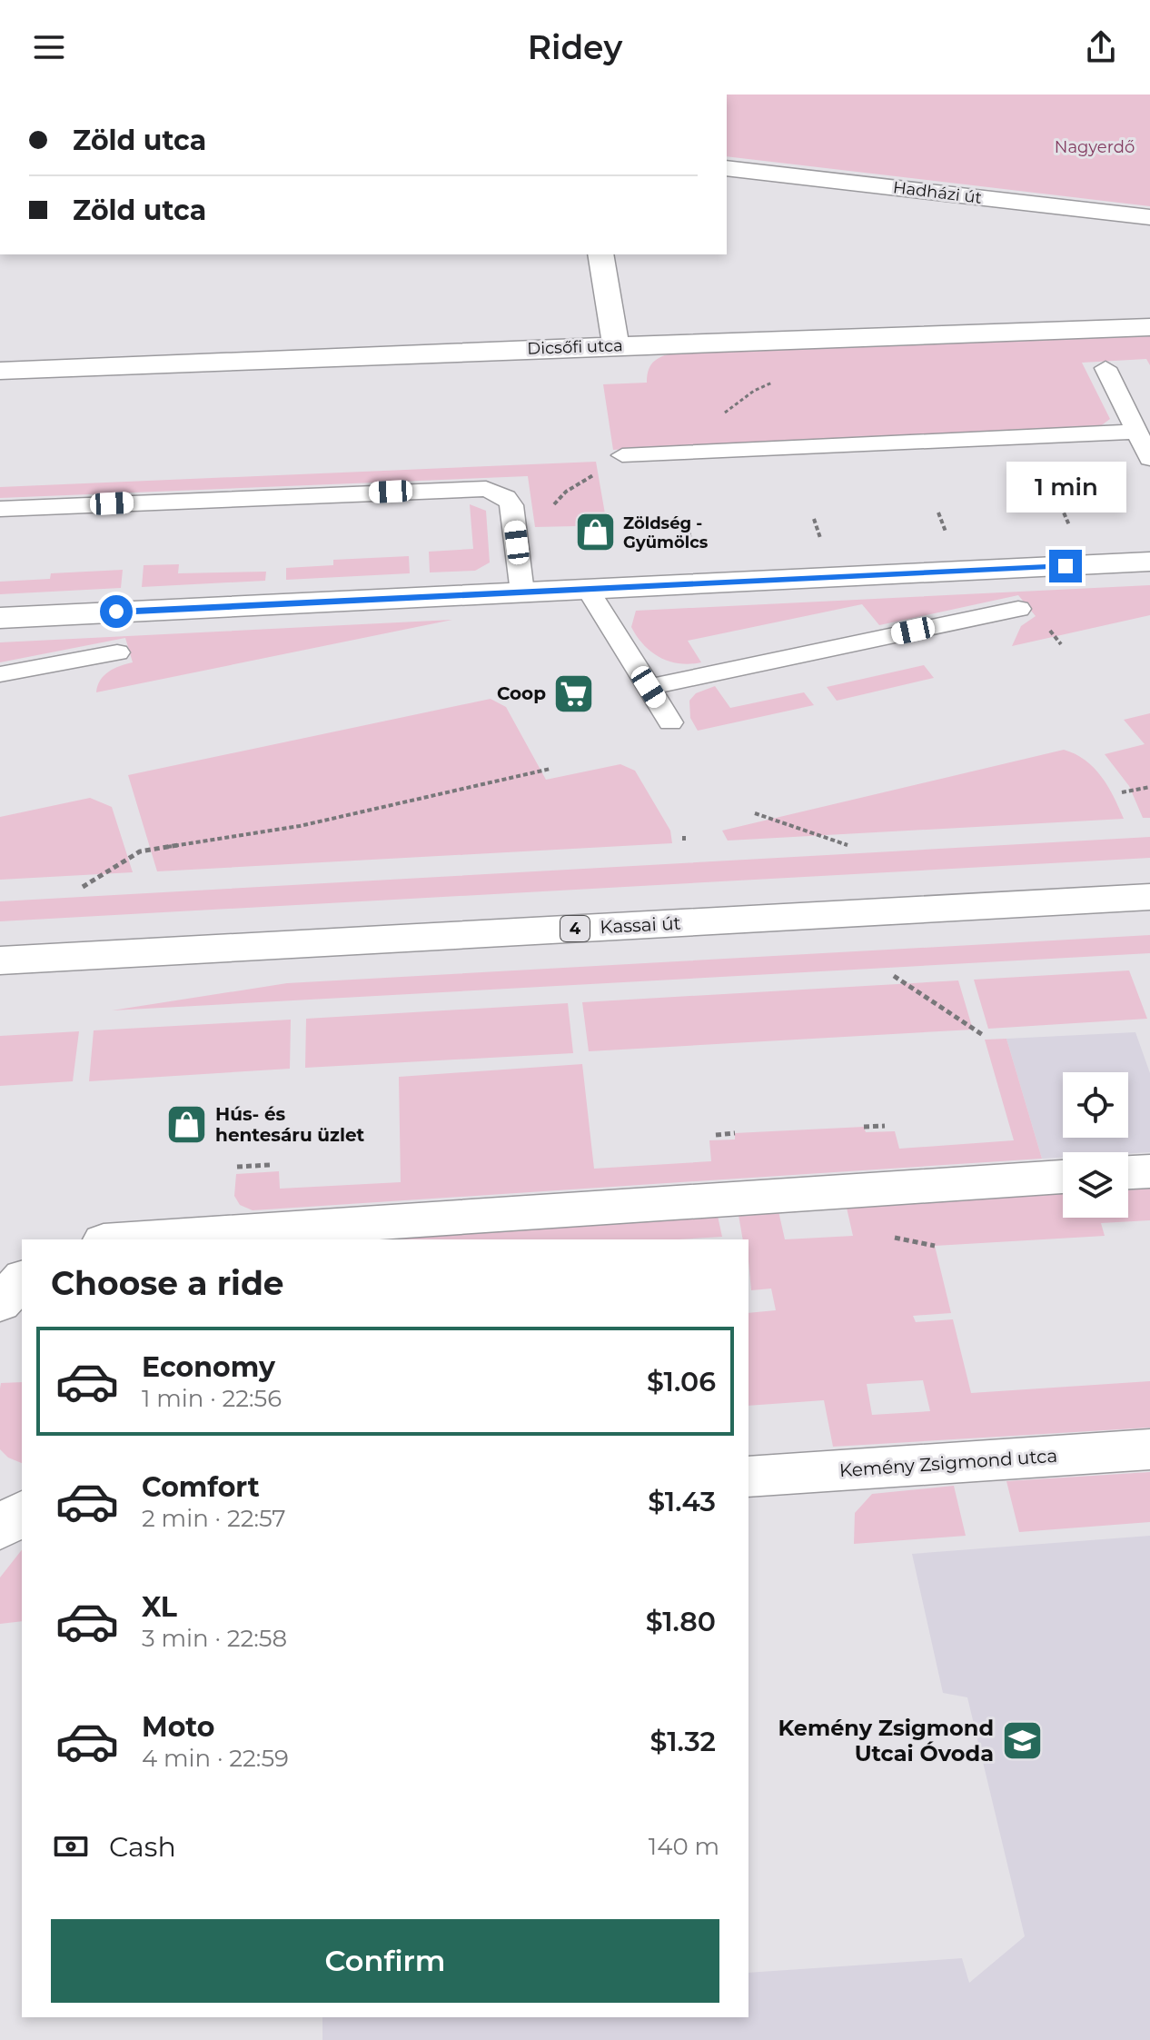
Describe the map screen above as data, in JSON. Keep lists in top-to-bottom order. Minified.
{"streets":{"street":["Hadházi út","Dicsőfi utca","Kassai út","4","Kemény Zsigmond utca"]},"parks":["Nagyerdő"],"places":{"shop":["Zöldség - Gyümölcs","Hús- és hentesáru üzlet"],"supermarket":["Coop"],"school or university":["Kemény Zsigmond Utcai Óvoda"]},"page":{"header":"Ridey","banner":["Zöld utca","Zöld utca"],"bubble":"1 min","heading":"Choose a ride","list":[{"name":"Economy","note":"1 min · 22:56","value":"$1.06"},{"name":"Comfort","note":"2 min · 22:57","value":"$1.43"},{"name":"XL","note":"3 min · 22:58","value":"$1.80"},{"name":"Moto","note":"4 min · 22:59","value":"$1.32"}],"pay":["Cash","140 m"],"buttons":"Confirm"}}
